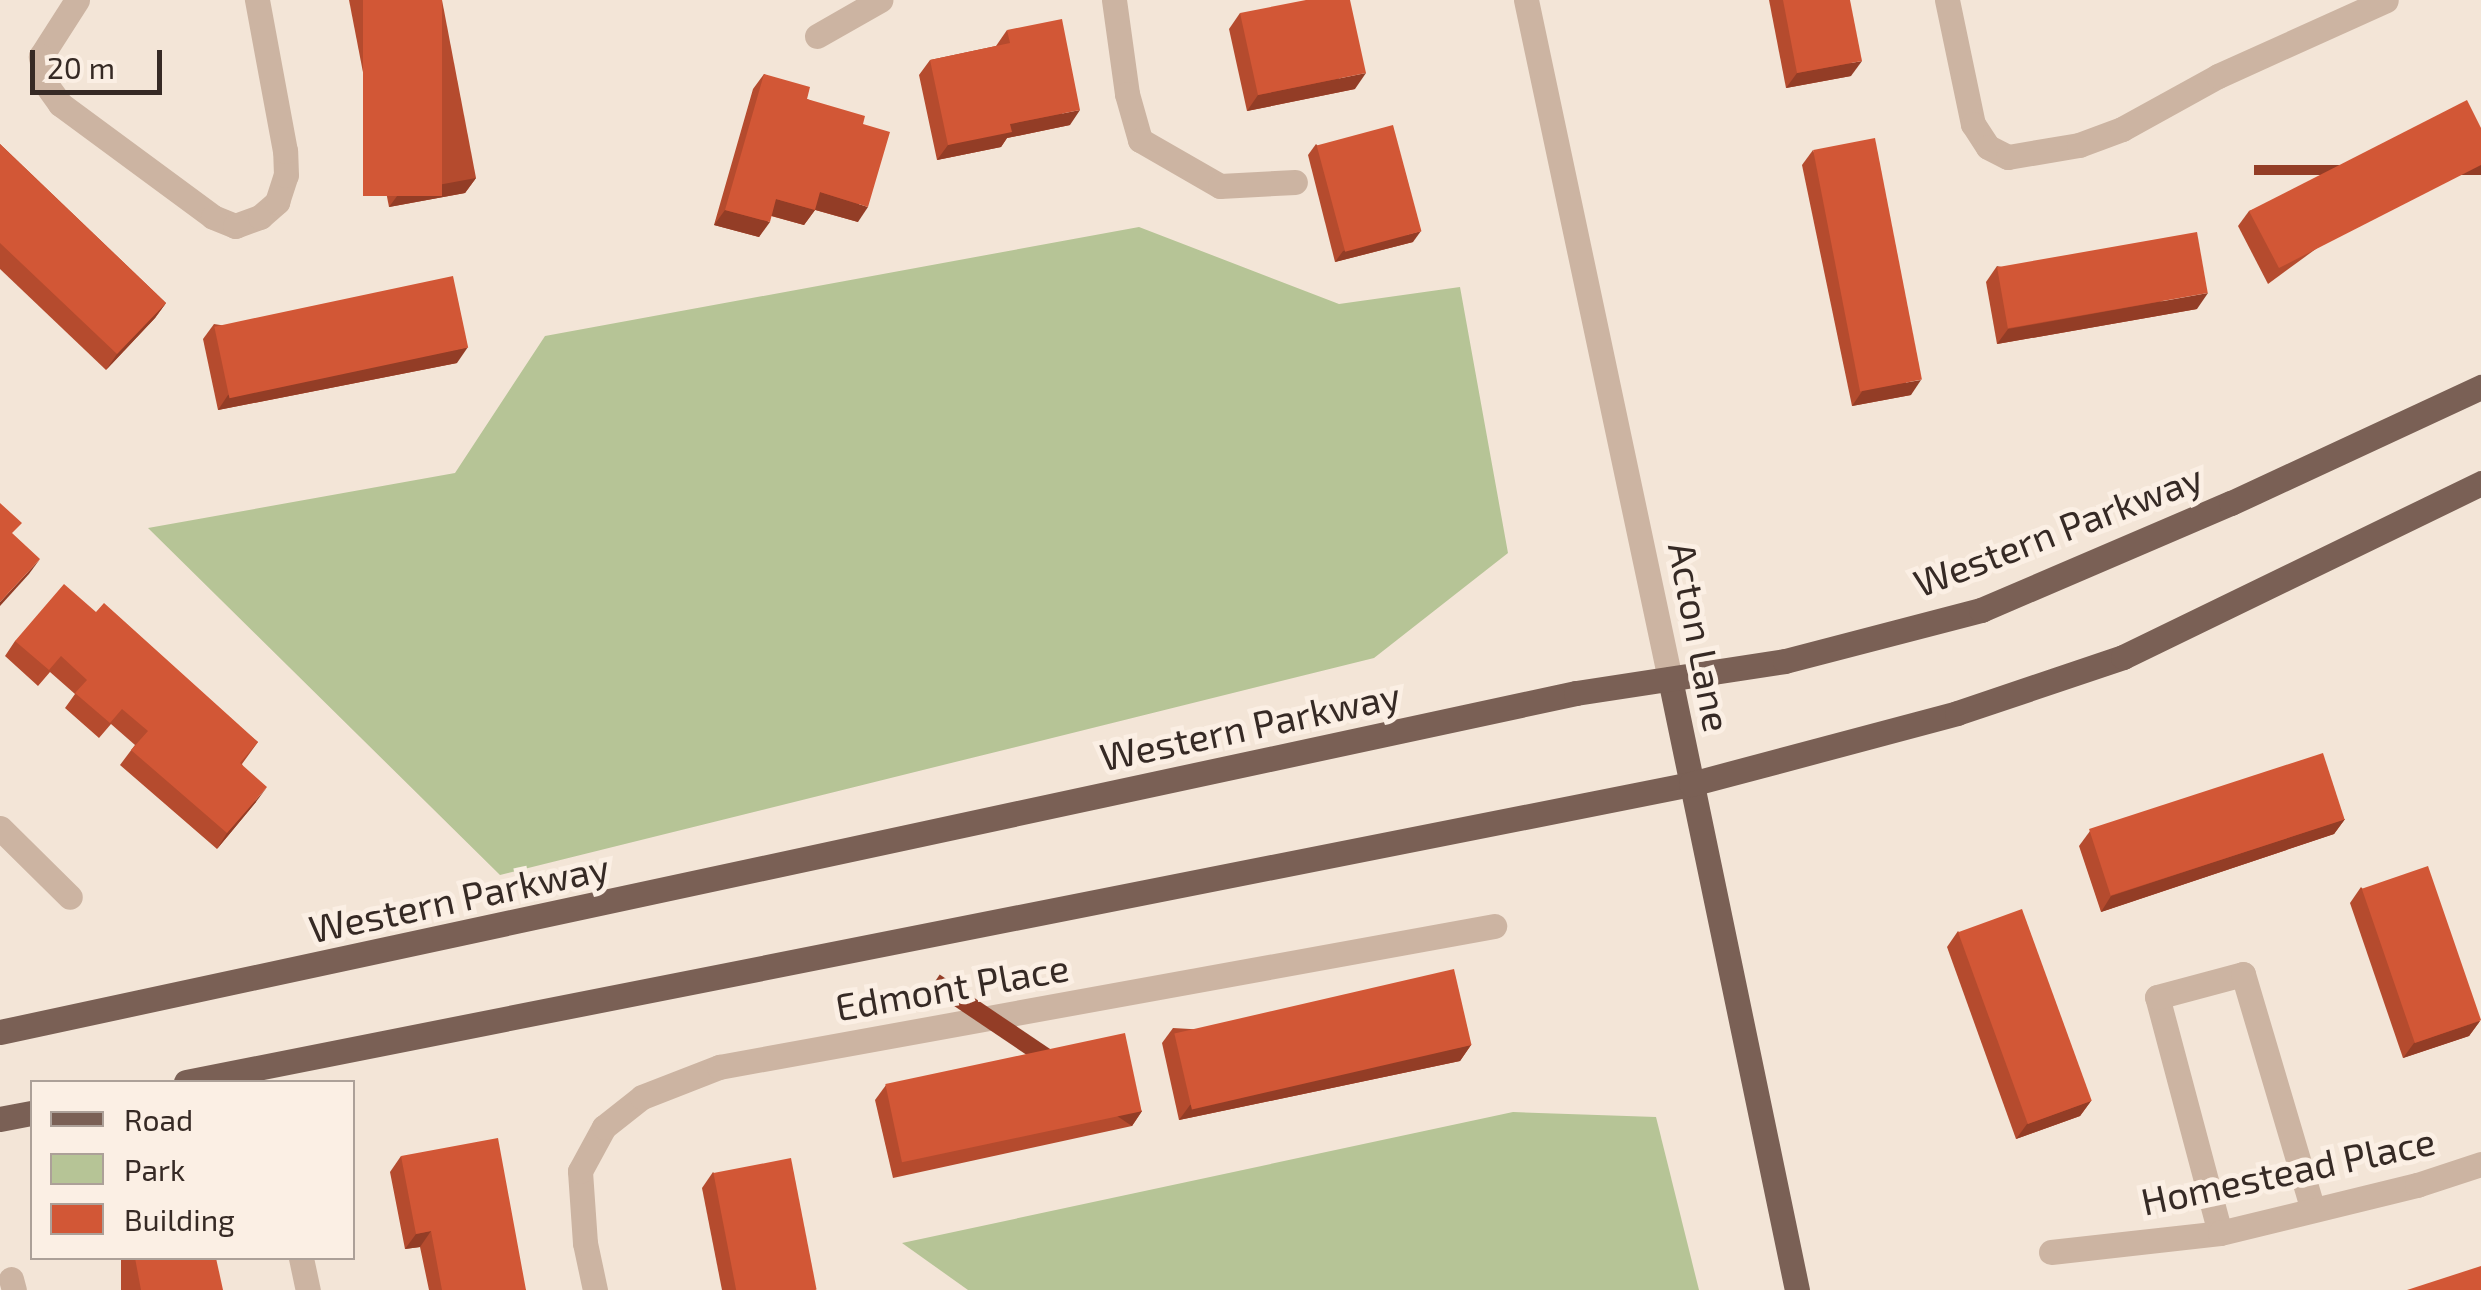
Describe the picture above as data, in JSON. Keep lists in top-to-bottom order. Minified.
{"streets":{"main road":["Western Parkway","Acton Lane"],"street":["Edmont Place","Homestead Place"]},"crossings":[["Western Parkway","Acton Lane"]],"legend":["Road","Park","Building"],"scale_bar":"20 m"}
